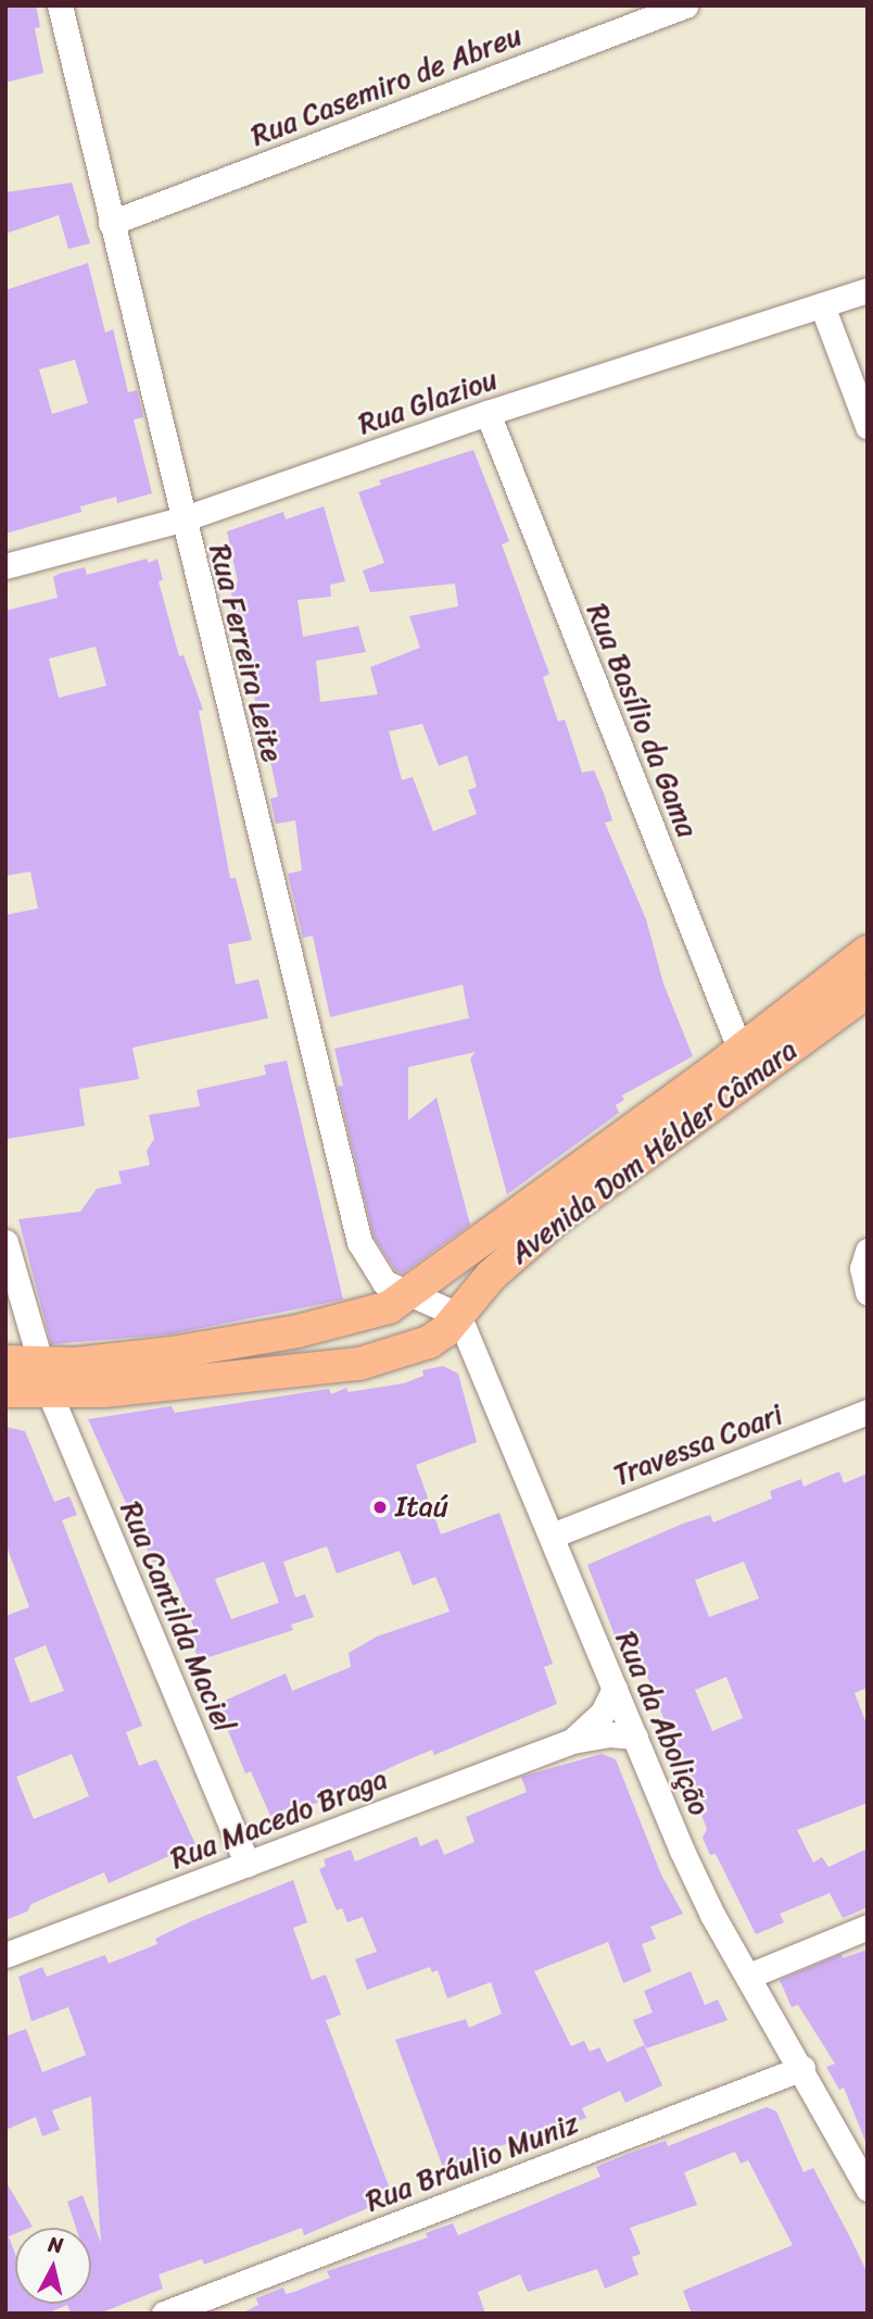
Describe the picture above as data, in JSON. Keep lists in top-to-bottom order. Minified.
{"streets":{"main road":["Avenida Dom Hélder Câmara"],"street":["Rua Casemiro de Abreu","Rua Glaziou","Rua Ferreira Leite","Rua Basílio da Gama","Travessa Coari","Rua Cantilda Maciel","Rua da Abolição","Rua Macedo Braga","Rua Bráulio Muniz"]},"crossings":[["Rua Casemiro de Abreu","Rua Ferreira Leite"],["Rua Glaziou","Rua Ferreira Leite"],["Rua Glaziou","Rua Basílio da Gama"],["Rua Ferreira Leite","Avenida Dom Hélder Câmara"],["Rua Basílio da Gama","Avenida Dom Hélder Câmara"],["Avenida Dom Hélder Câmara","Rua Cantilda Maciel"],["Avenida Dom Hélder Câmara","Rua da Abolição"],["Travessa Coari","Rua da Abolição"],["Rua Cantilda Maciel","Rua Macedo Braga"],["Rua da Abolição","Rua Macedo Braga"],["Rua da Abolição","Rua Bráulio Muniz"]],"places":["Itaú"],"north":"top"}
